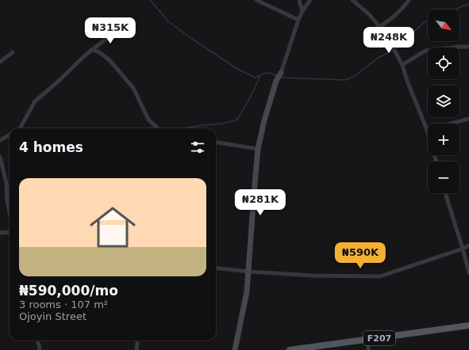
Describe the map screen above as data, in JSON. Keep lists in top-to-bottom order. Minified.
{"streets":{"main road":["F207"]},"north":"bottom right","page":{"map_buttons":["+","−"],"price":["₦315K","₦248K","₦281K","₦590K"],"heading":"4 homes","list":[{"name":"₦590,000/mo","note":"3 rooms · 107 m² · Ojoyin Street"}]}}
